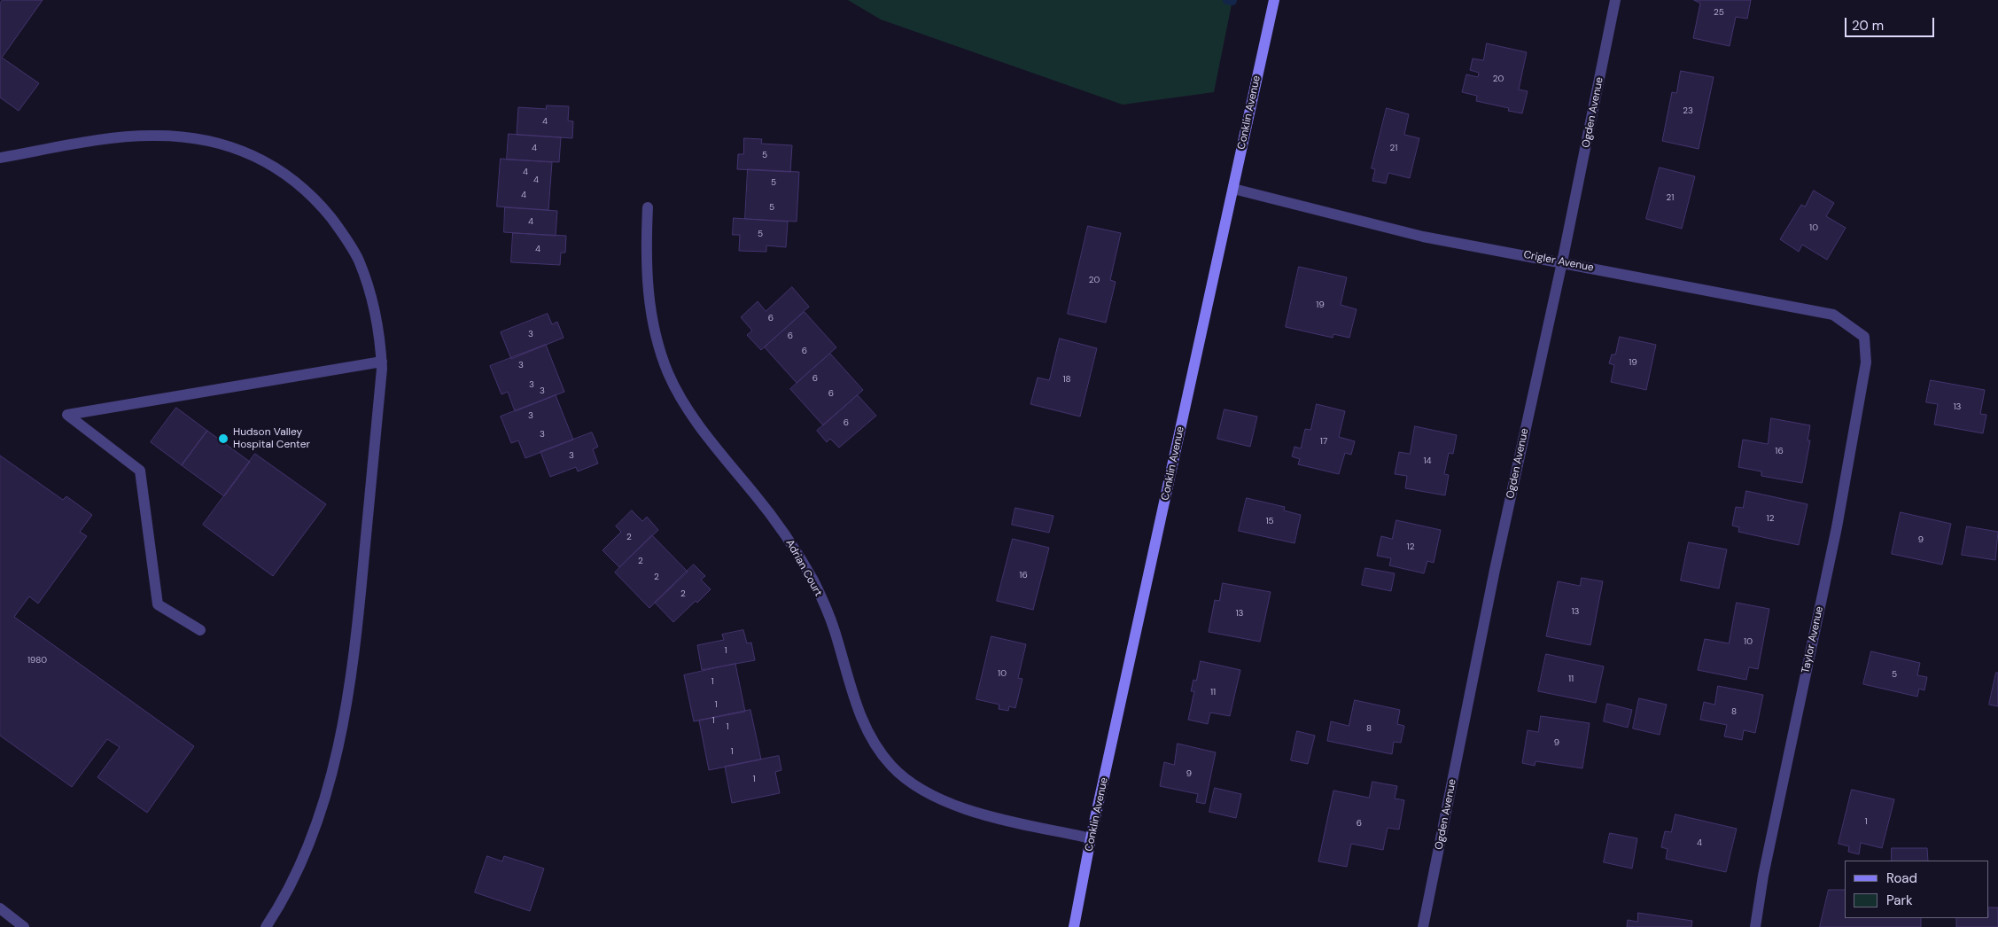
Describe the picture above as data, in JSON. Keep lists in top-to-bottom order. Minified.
{"streets":{"street":["Conklin Avenue","Ogden Avenue","Crigler Avenue","Adrian Court","Taylor Avenue"]},"crossings":[["Conklin Avenue","Crigler Avenue"],["Conklin Avenue","Adrian Court"],["Ogden Avenue","Crigler Avenue"],["Crigler Avenue","Taylor Avenue"]],"places":["Hudson Valley Hospital Center"],"house_numbers":["25","20","23","4","4","21","5","4","4","5","4","21","5","4","10","5","4","20","19","6","3","6","6","19","3","6","18","3","3","6","13","3","6","3","17","16","3","14","12","15","2","9","12","2","16","2","2","13","13","10","1","1980","10","5","11","1","11","1","8","1","1","8","9","1","9","1","1","6","4"],"legend":["Road","Park"],"scale_bar":"20 m"}
